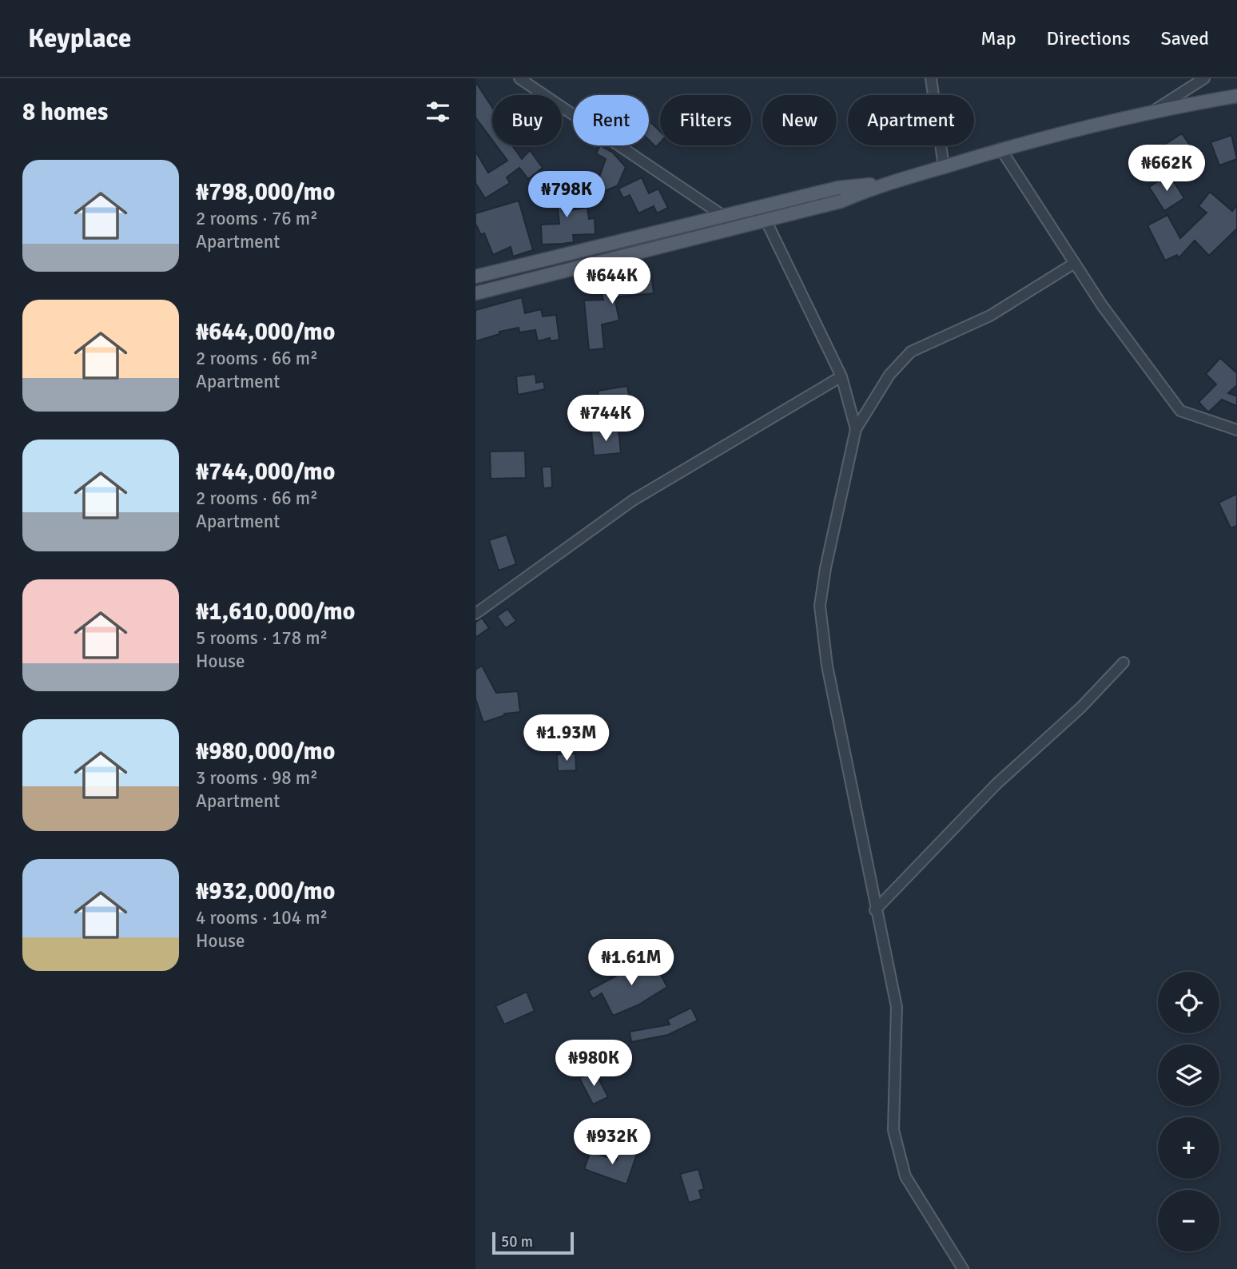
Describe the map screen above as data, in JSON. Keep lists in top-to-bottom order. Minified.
{"scale_bar":"50 m","page":{"header":"Keyplace","nav":["Map","Directions","Saved"],"heading":"8 homes","chip":["Buy","Rent","Filters","New","Apartment"],"price":["₦662K","₦798K","₦644K","₦744K","₦1.93M","₦1.61M","₦980K","₦932K"],"list":[{"name":"₦798,000/mo","note":"2 rooms · 76 m² · Apartment"},{"name":"₦644,000/mo","note":"2 rooms · 66 m² · Apartment"},{"name":"₦744,000/mo","note":"2 rooms · 66 m² · Apartment"},{"name":"₦1,610,000/mo","note":"5 rooms · 178 m² · House"},{"name":"₦980,000/mo","note":"3 rooms · 98 m² · Apartment"},{"name":"₦932,000/mo","note":"4 rooms · 104 m² · House"}],"map_buttons":["+","−"],"scale":"50 m"}}
